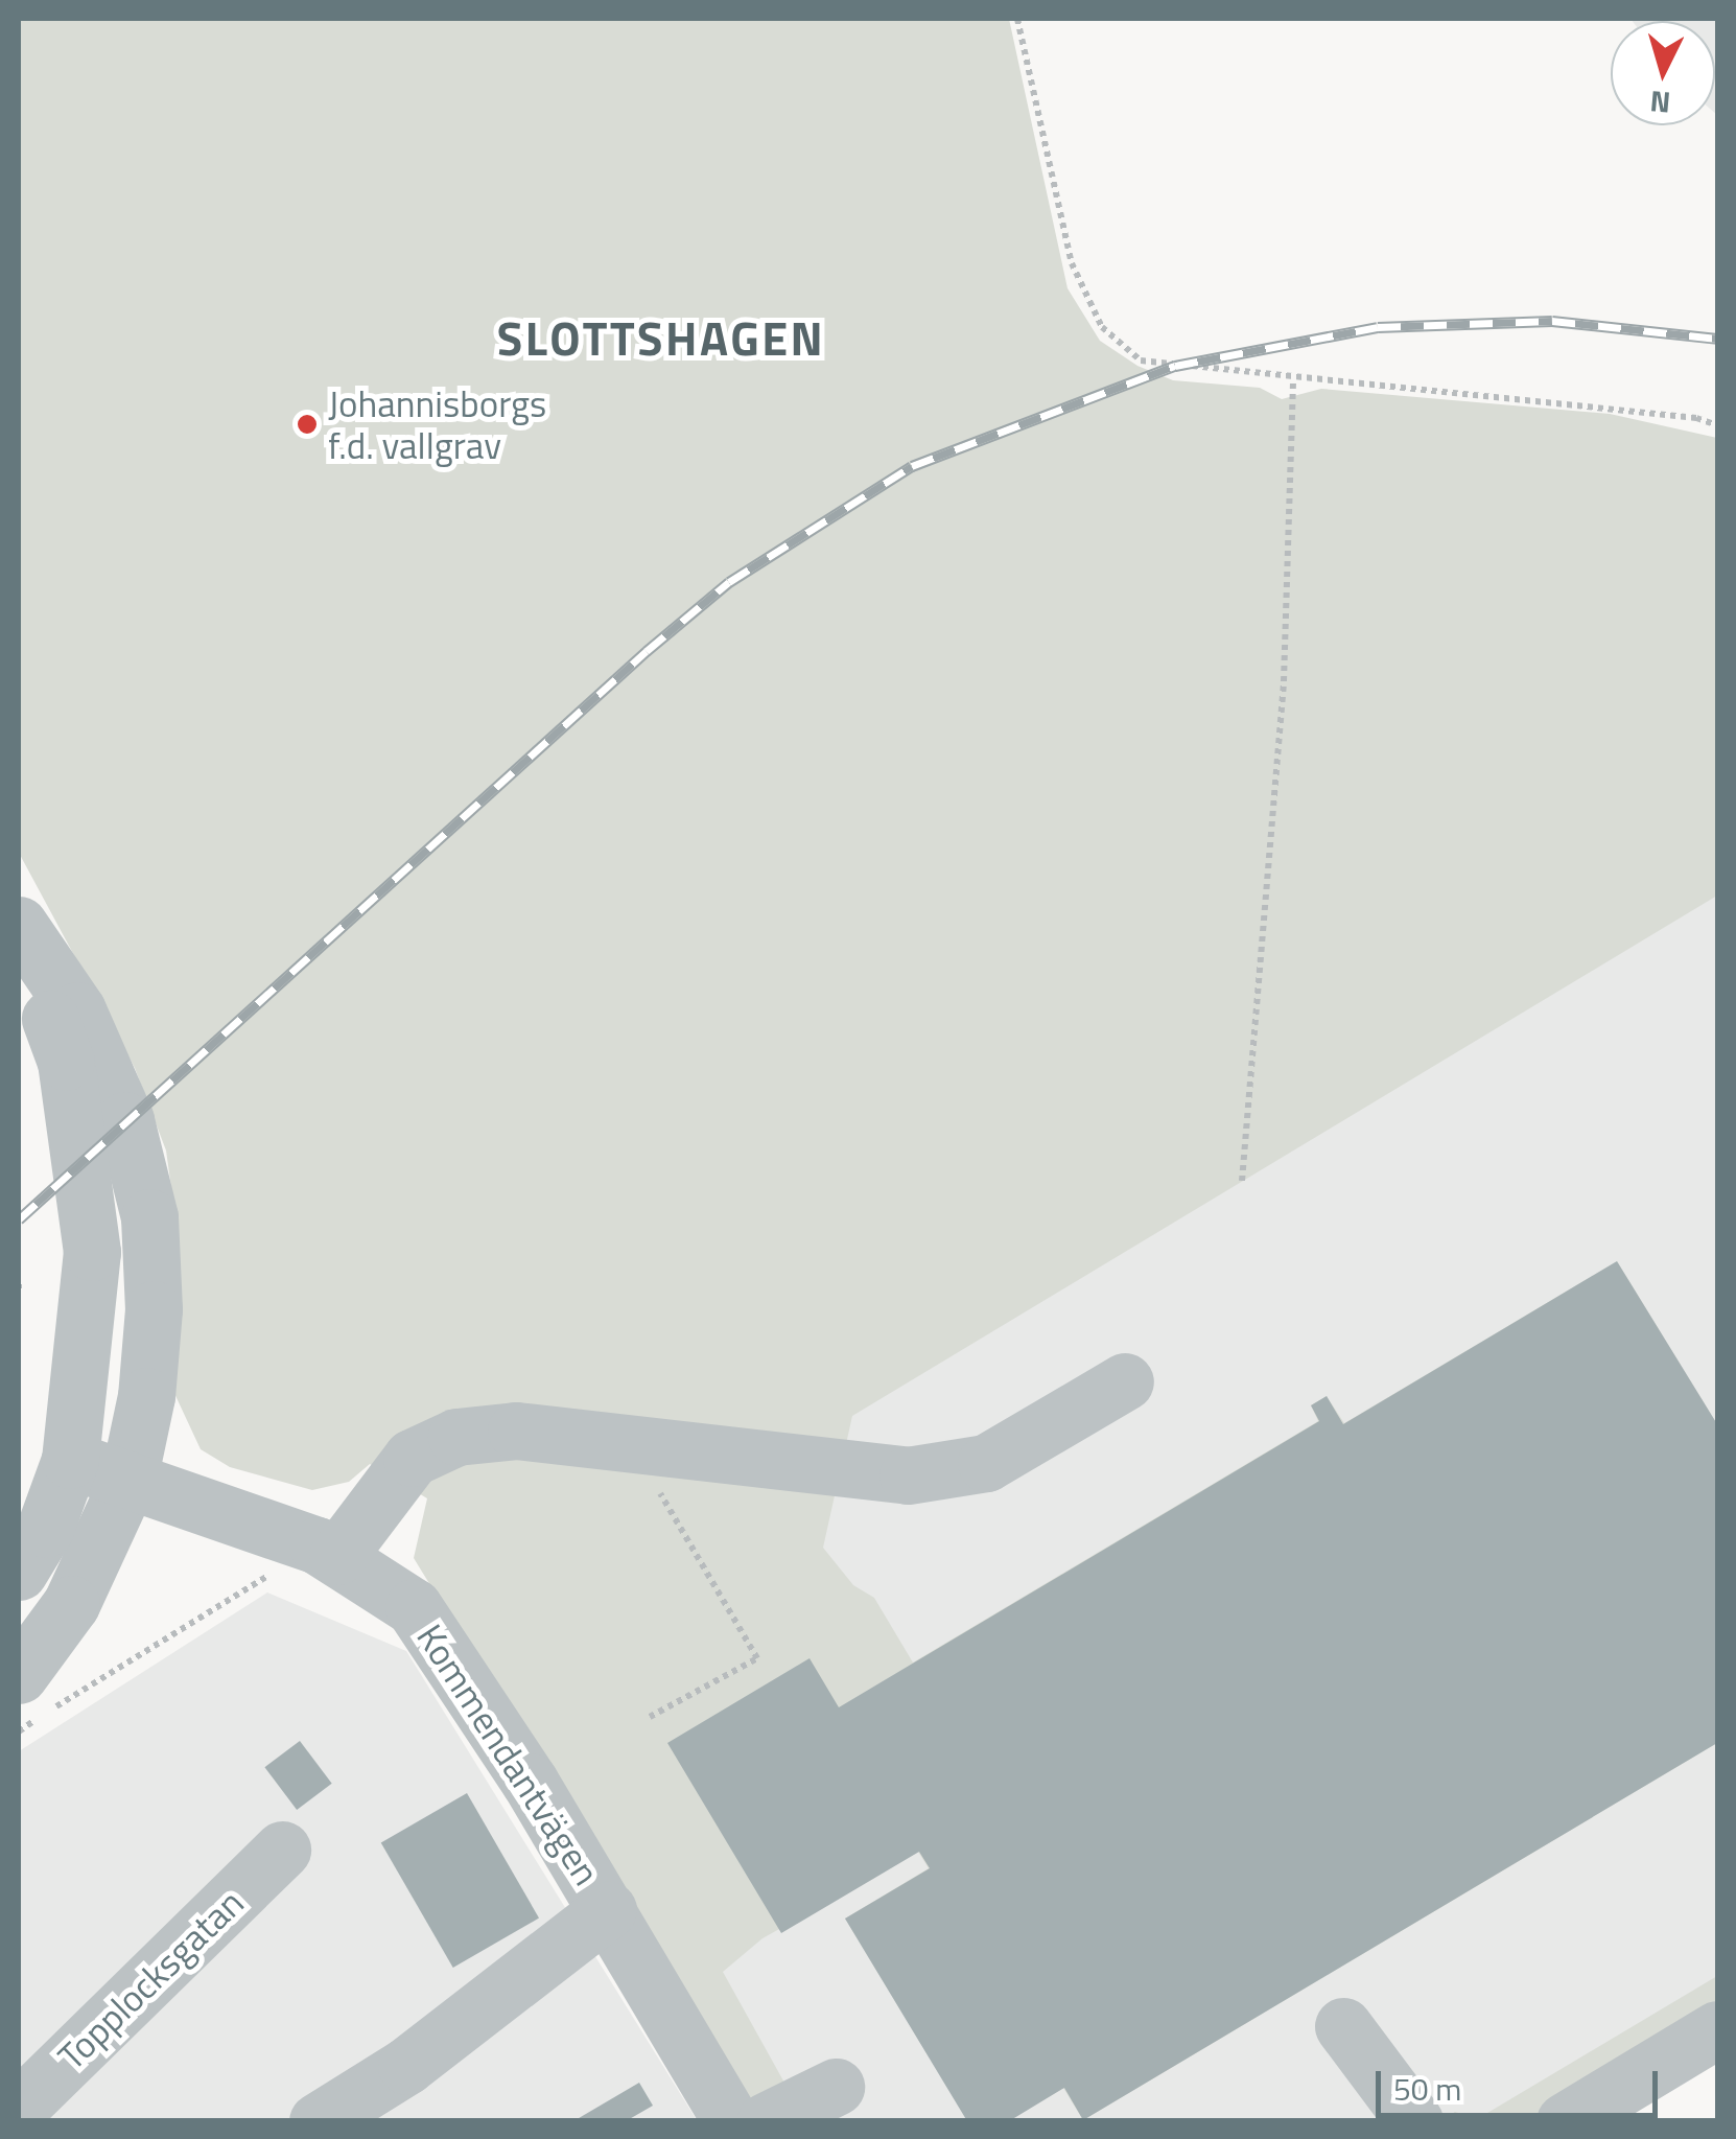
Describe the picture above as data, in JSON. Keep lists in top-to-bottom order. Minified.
{"streets":{"street":["Kommendantvägen","Topplocksgatan"]},"districts":["SLOTTSHAGEN"],"places":["Johannisborgs f.d. vallgrav"],"scale_bar":"50 m","north":"bottom"}
